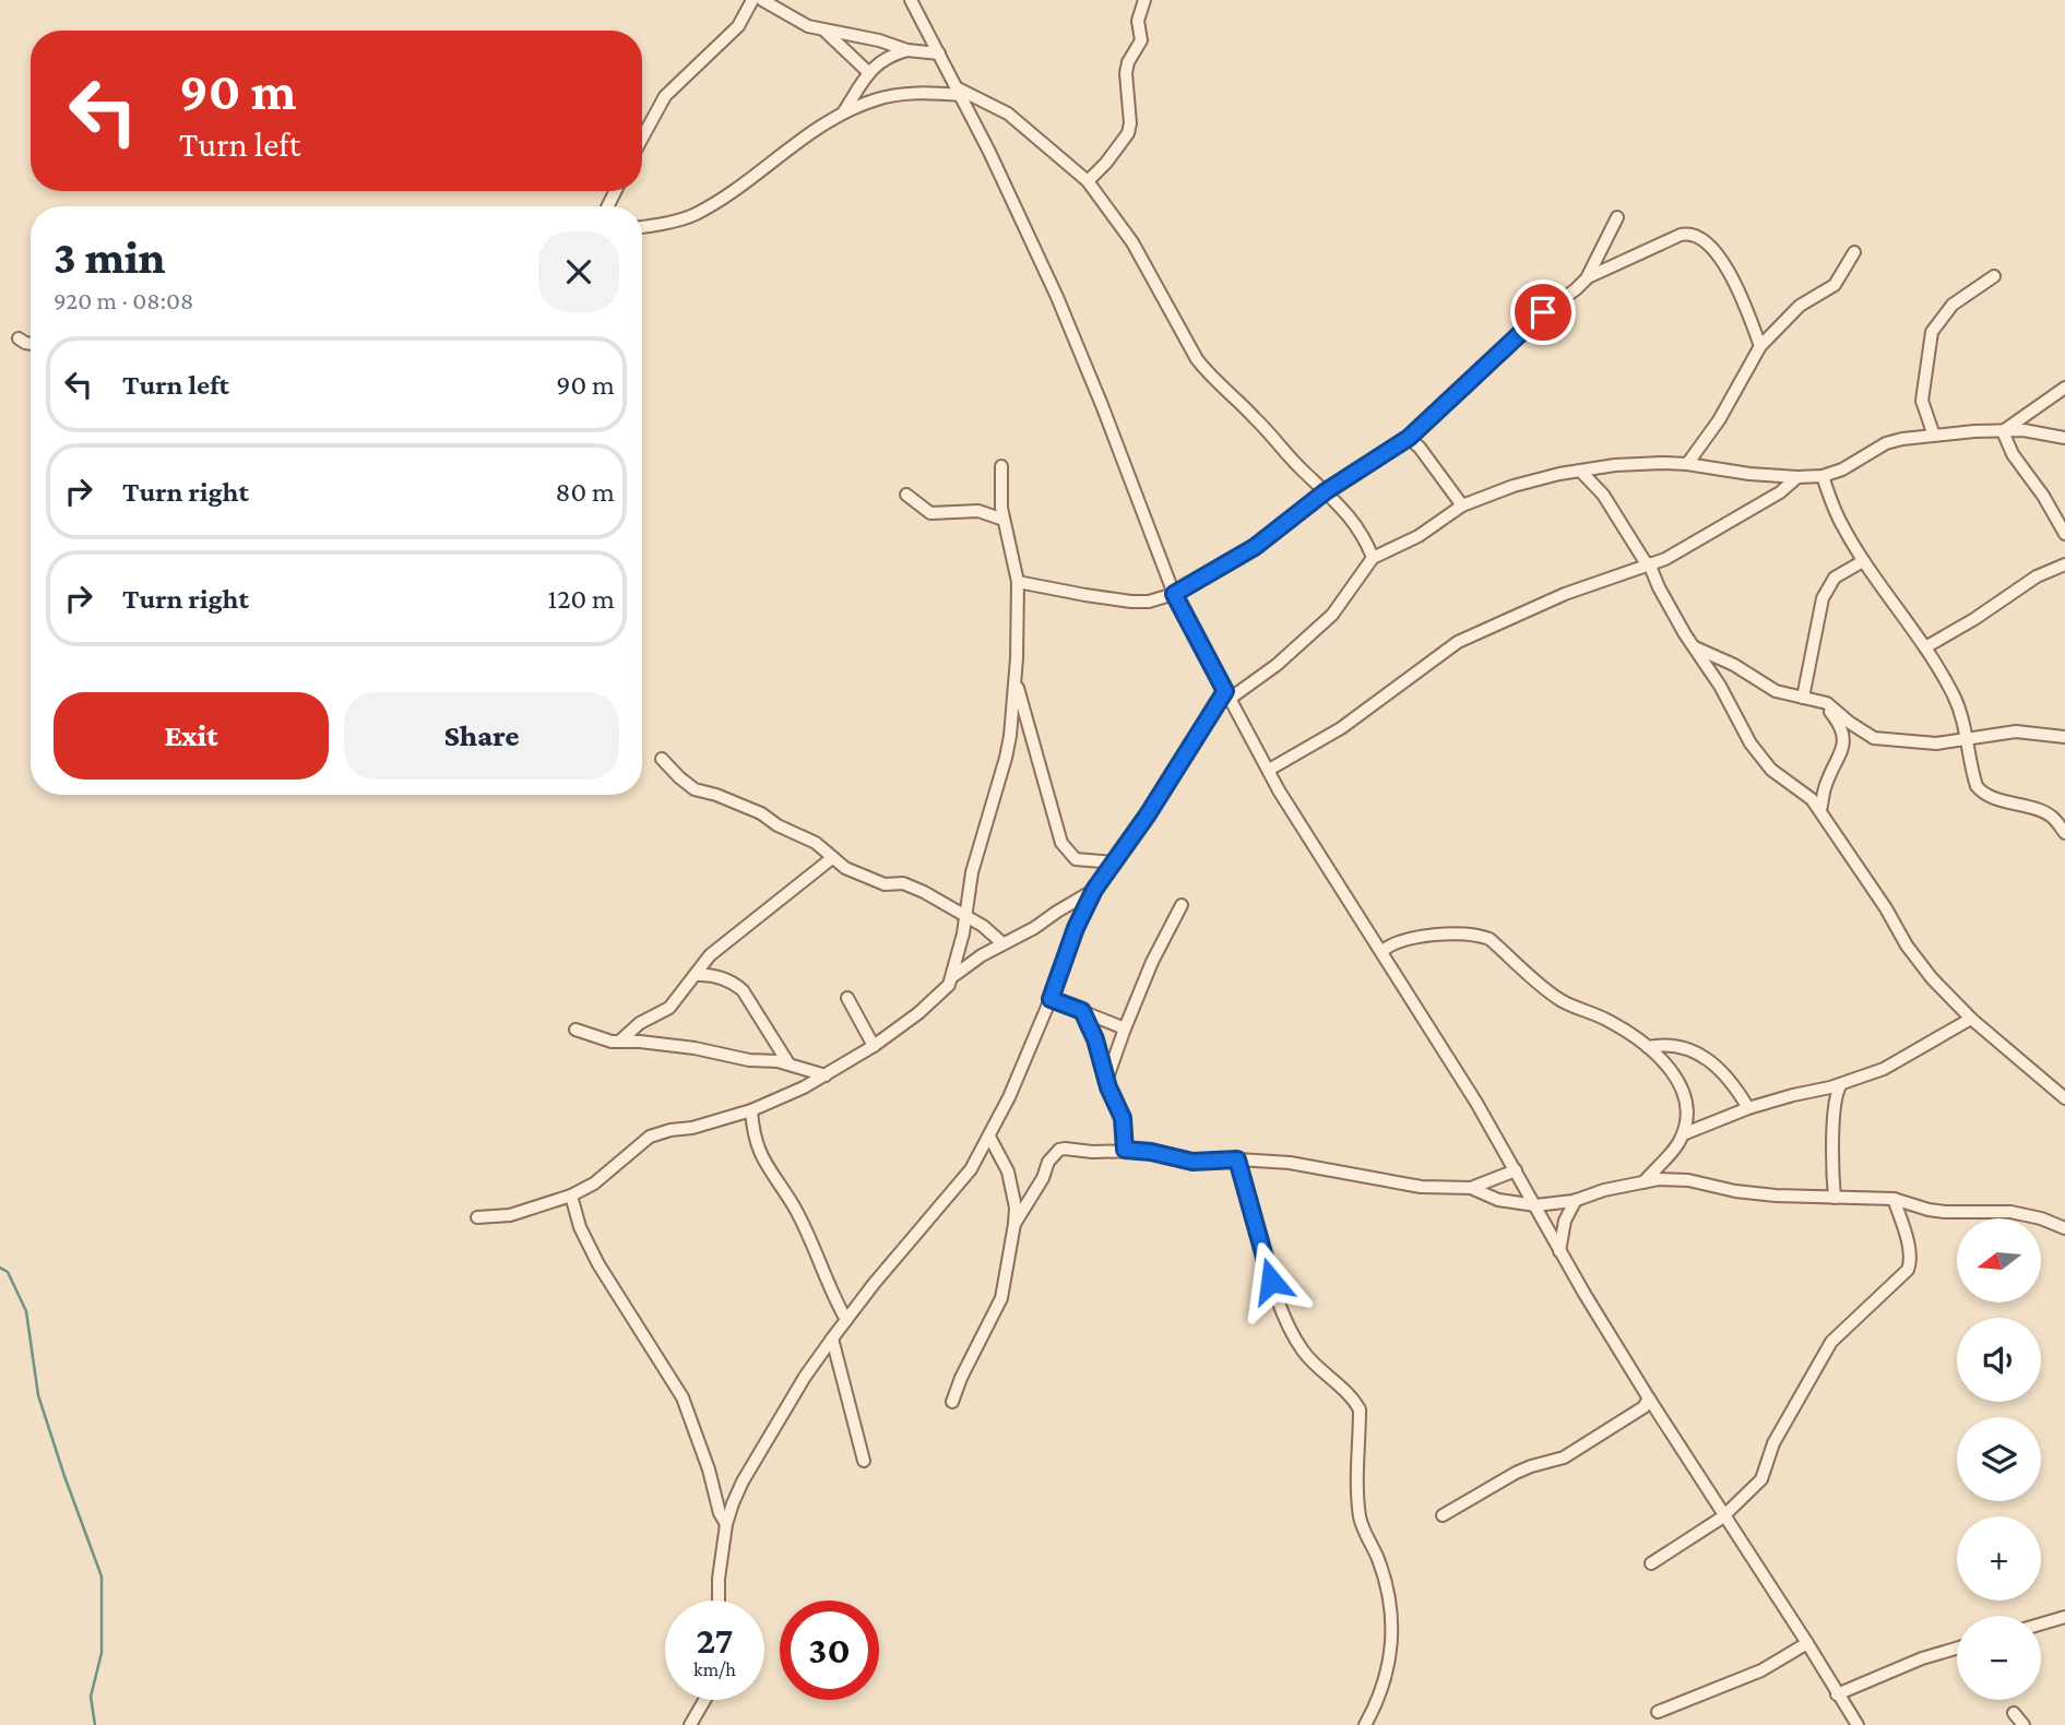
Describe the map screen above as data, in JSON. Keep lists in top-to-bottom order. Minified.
{"north":"left","page":{"turn":["90 m","Turn left"],"heading":["3 min","920 m · 08:08"],"list":[{"name":"Turn left","value":"90 m"},{"name":"Turn right","value":"80 m"},{"name":"Turn right","value":"120 m"}],"buttons":["Exit","Share"],"map_buttons":["+","−"],"speed":"27 km/h","limit":"30"}}
